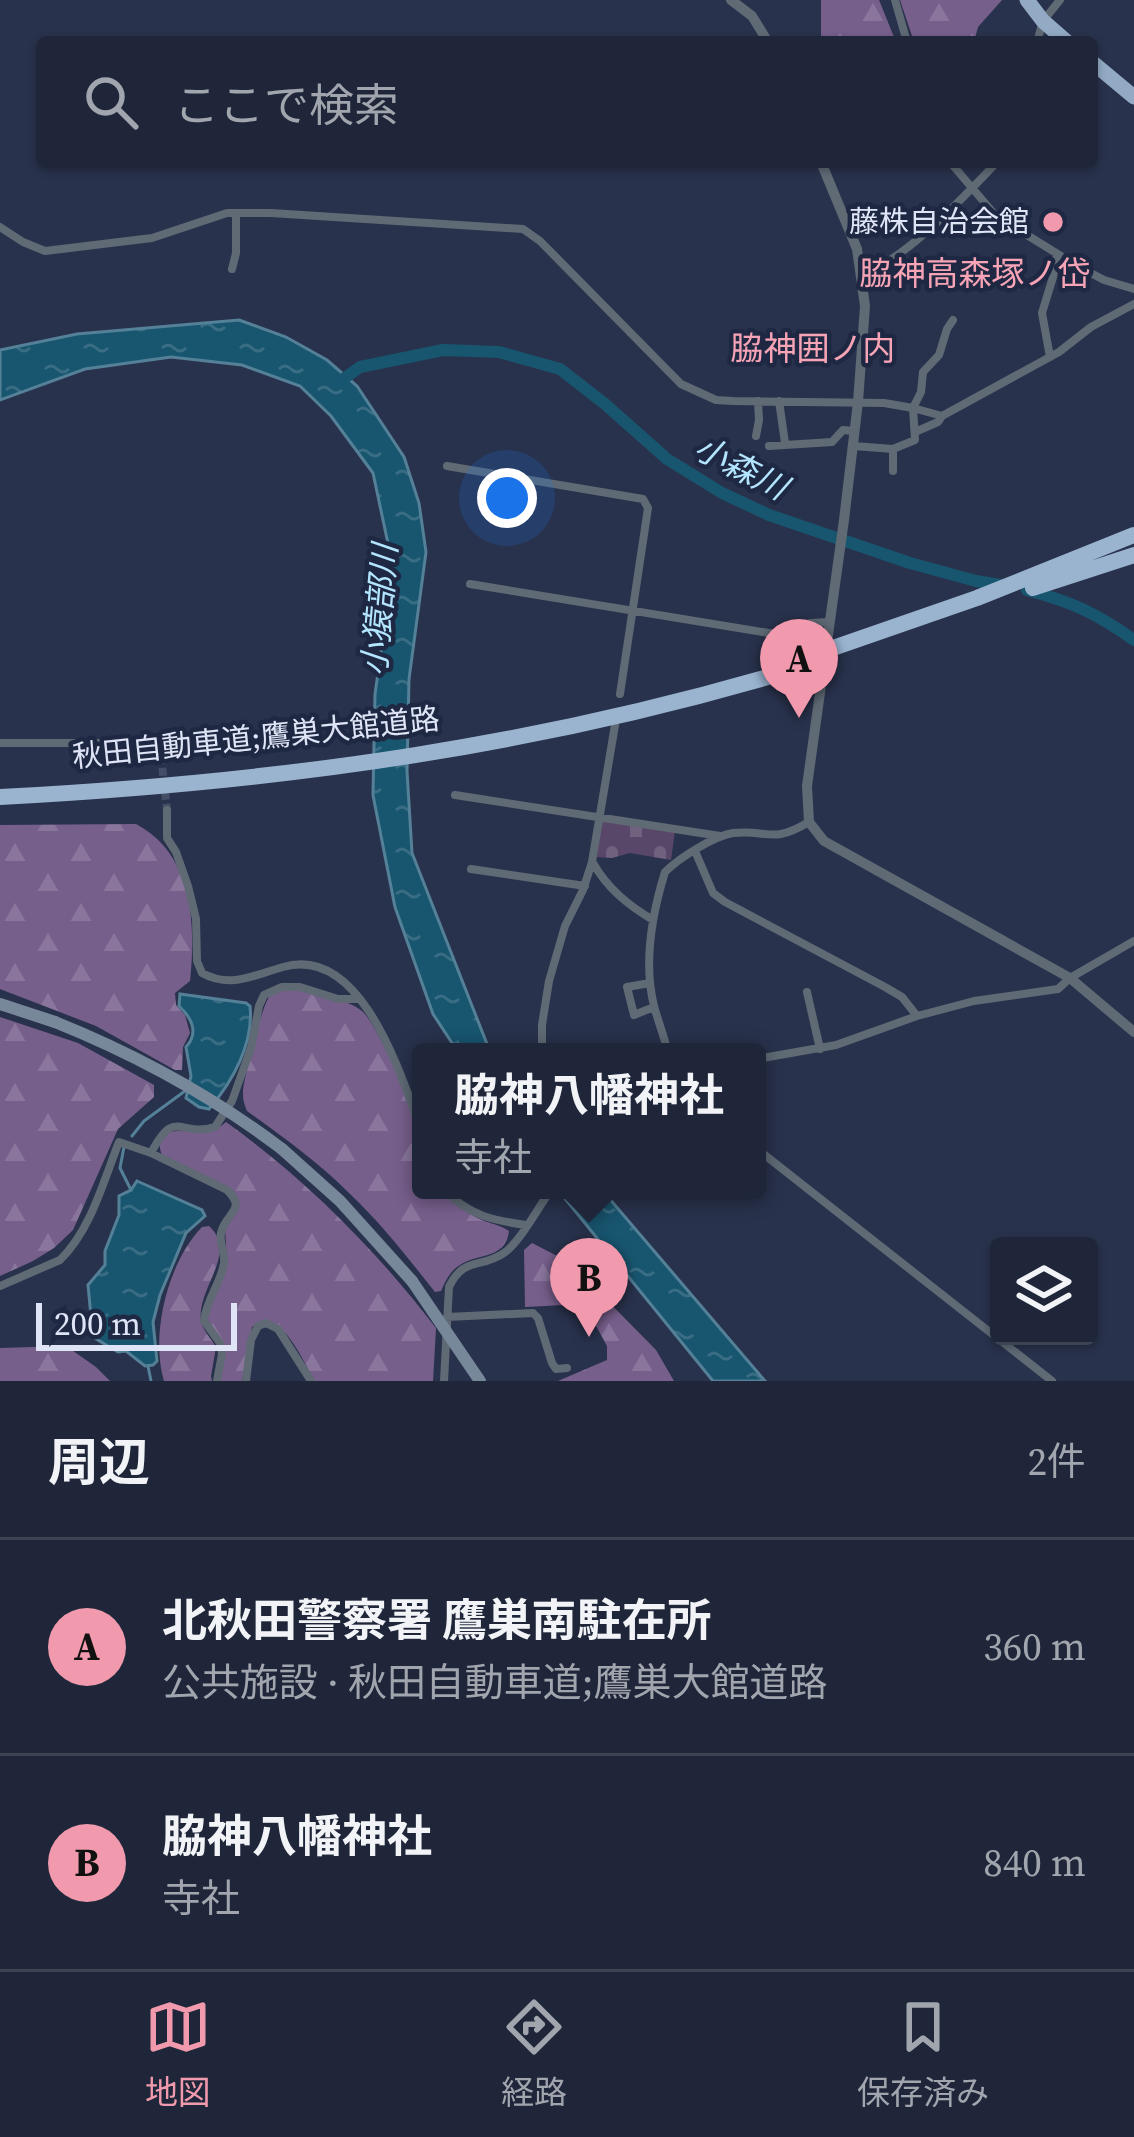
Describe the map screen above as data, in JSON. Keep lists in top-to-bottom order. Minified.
{"streets":{"highway":["秋田自動車道;鷹巣大館道路"]},"districts":["脇神高森塚ノ岱","脇神囲ノ内"],"water":["小森川","小猿部川"],"places":["藤株自治会館"],"scale_bar":"200 m","page":{"search":"ここで検索","pins":["A","B"],"popup":["脇神八幡神社","寺社"],"scale":"200 m","heading":["周辺","2件"],"list":[{"mark":"A","name":"北秋田警察署 鷹巣南駐在所","note":"公共施設 · 秋田自動車道;鷹巣大館道路","value":"360 m"},{"mark":"B","name":"脇神八幡神社","note":"寺社","value":"840 m"}],"nav":["地図","経路","保存済み"]}}
